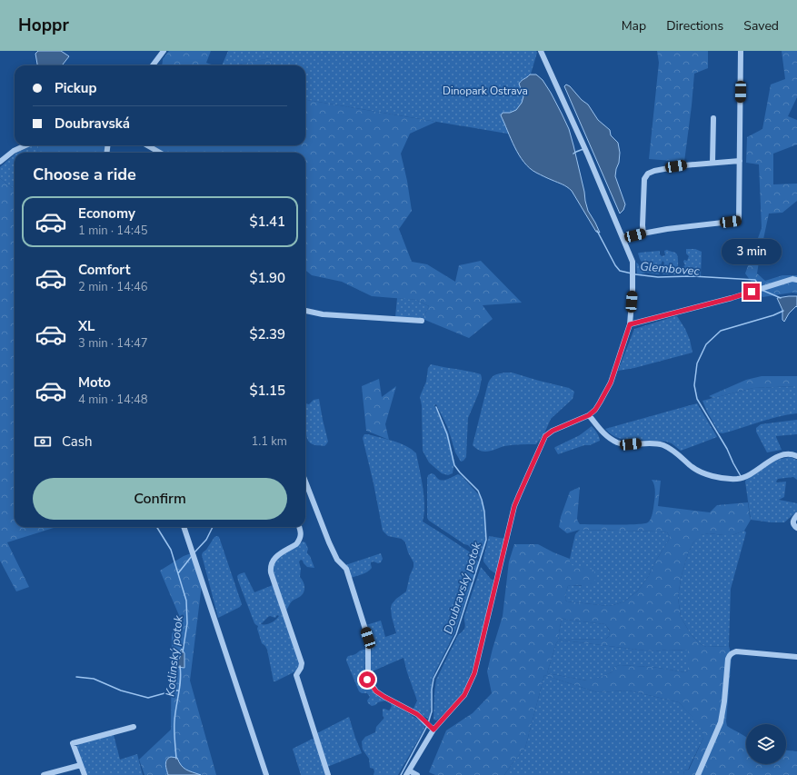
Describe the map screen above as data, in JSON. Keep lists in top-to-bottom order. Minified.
{"water":["Glembovec","Doubravský potok","Kotlinský potok"],"parks":["Dinopark Ostrava"],"page":{"header":"Hoppr","nav":["Map","Directions","Saved"],"banner":["Pickup","Doubravská"],"heading":"Choose a ride","list":[{"name":"Economy","note":"1 min · 14:45","value":"$1.41"},{"name":"Comfort","note":"2 min · 14:46","value":"$1.90"},{"name":"XL","note":"3 min · 14:47","value":"$2.39"},{"name":"Moto","note":"4 min · 14:48","value":"$1.15"}],"bubble":"3 min","pay":["Cash","1.1 km"],"buttons":"Confirm"}}
